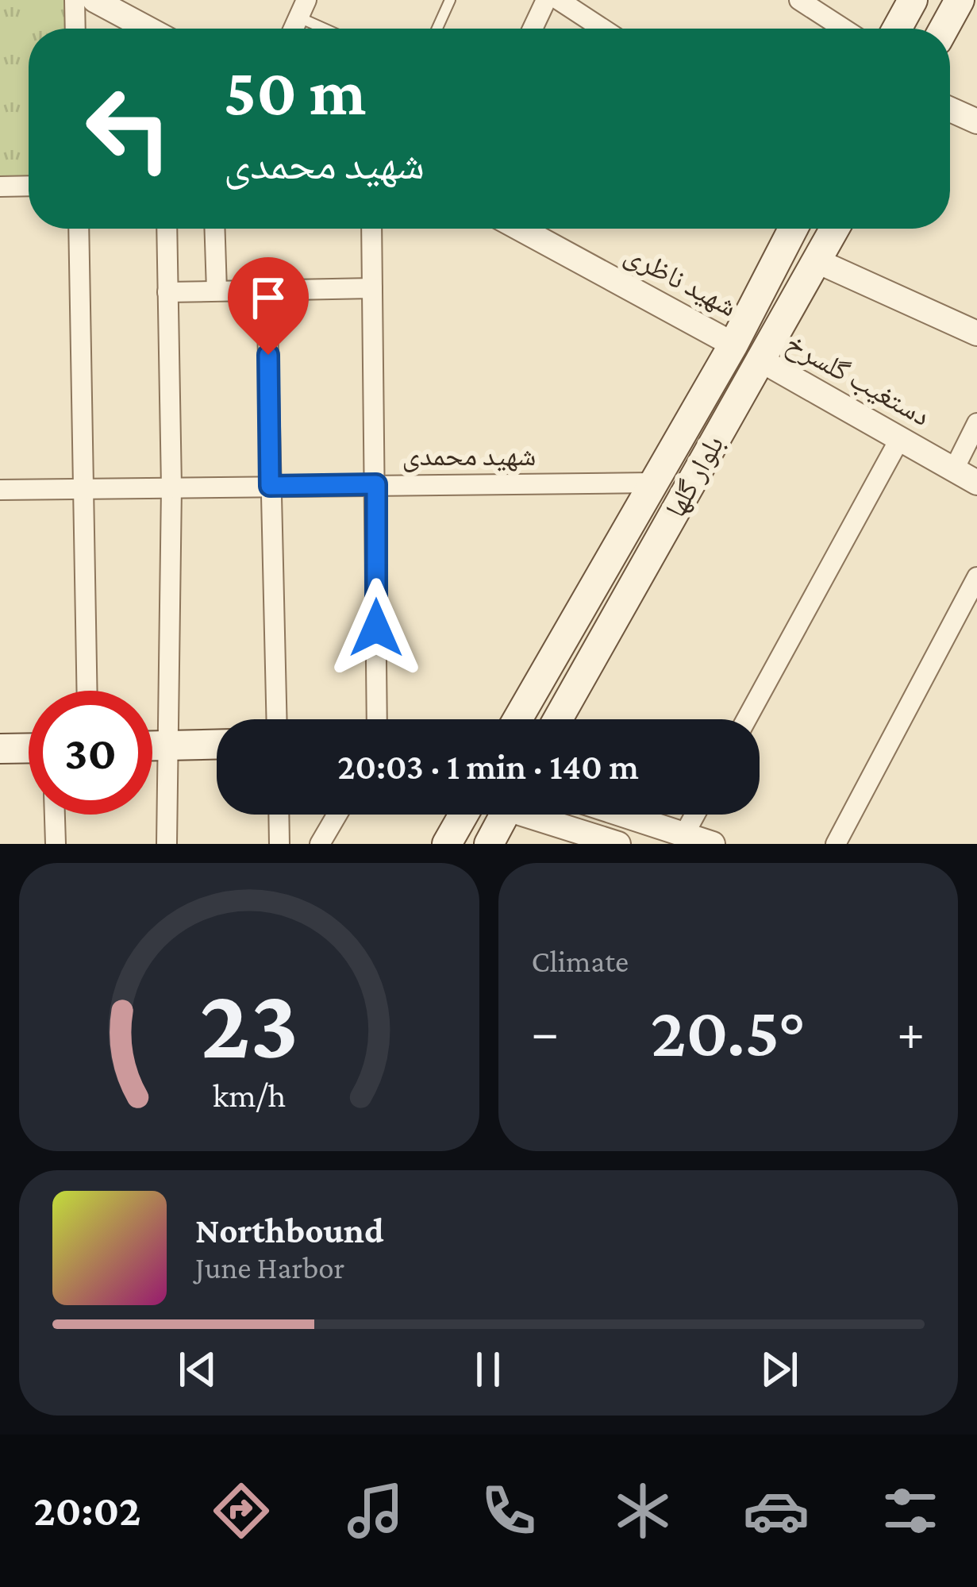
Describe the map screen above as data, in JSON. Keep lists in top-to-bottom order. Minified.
{"streets":{"main road":["بلوار گلها"],"street":["شهید ناظری","دستغیب گلسرخ","شهید محمدی"]},"crossings":[["شهید ناظری","دستغیب گلسرخ"],["شهید ناظری","بلوار گلها"],["دستغیب گلسرخ","بلوار گلها"],["شهید محمدی","بلوار گلها"]],"page":{"turn":["50 m","شهید محمدی"],"limit":"30","trip":"20:03 · 1 min · 140 m","tile":"Climate","heat":["−","20.5°","+"],"song":["Northbound","June Harbor"],"tabs":"20:02","gauge":["23","km/h"]}}
